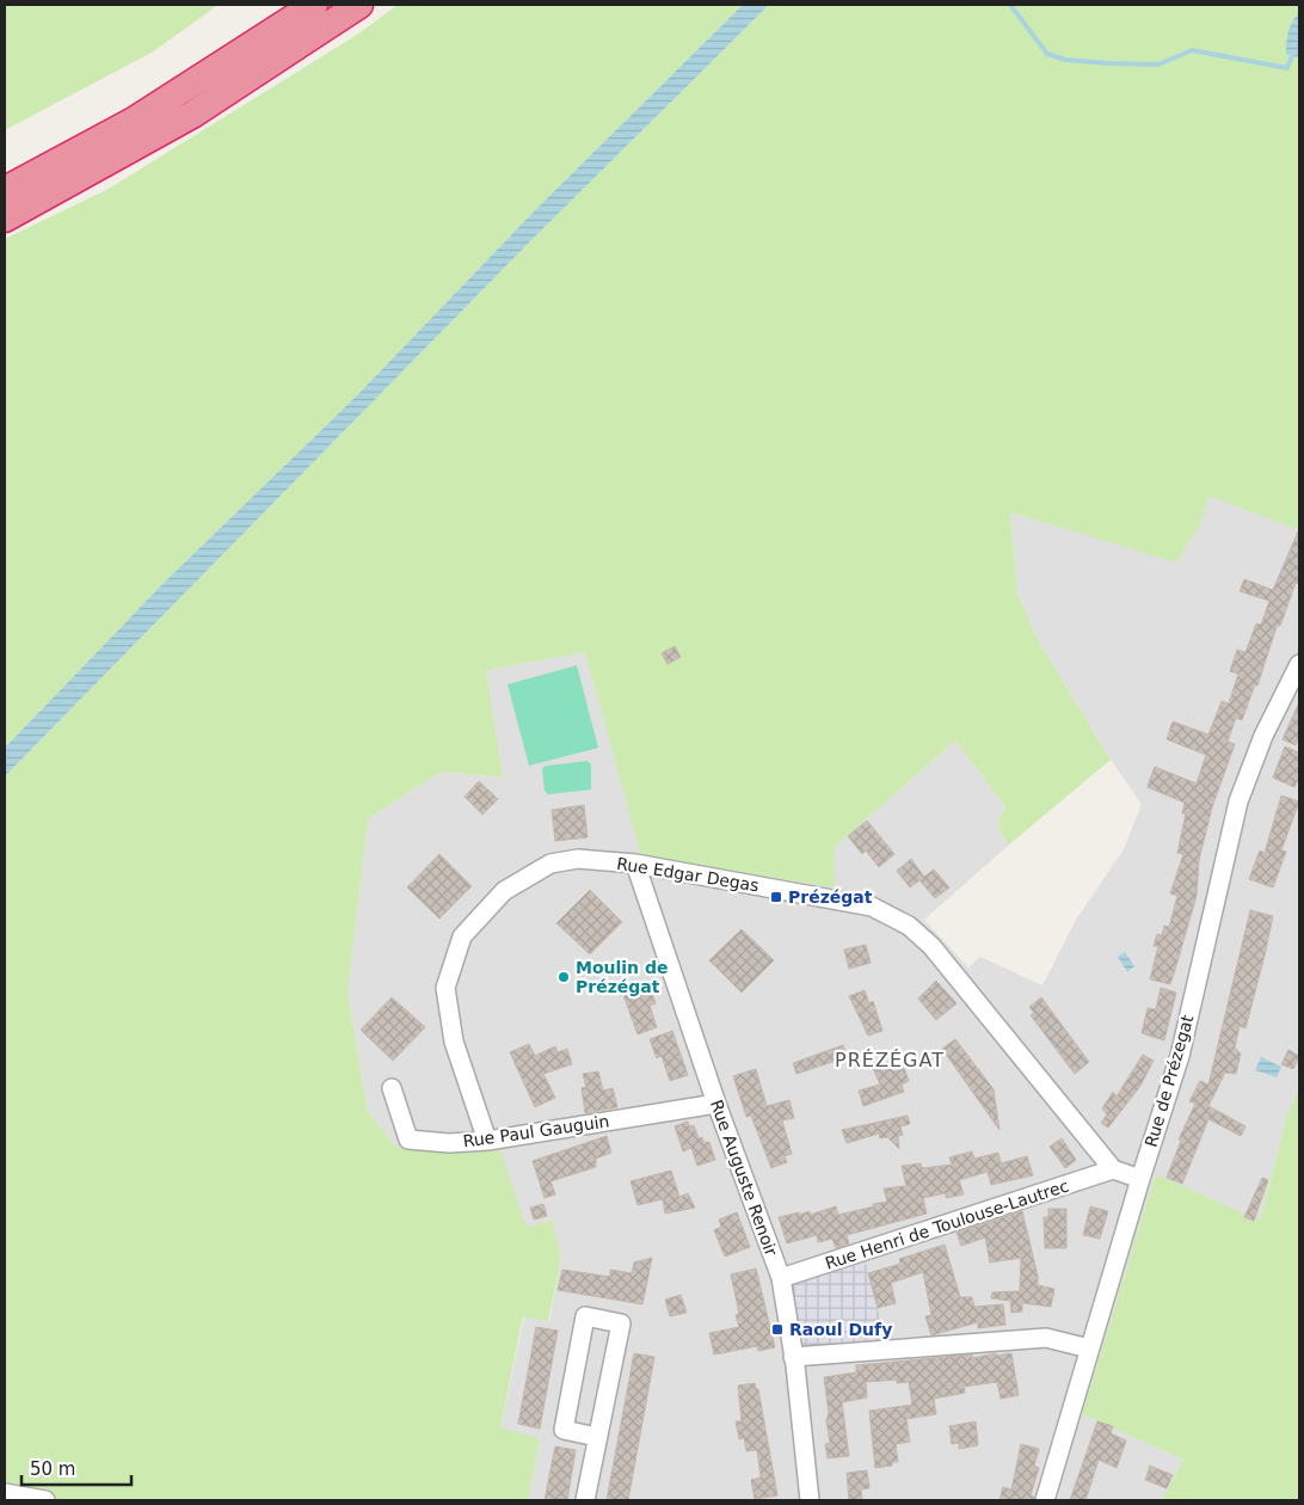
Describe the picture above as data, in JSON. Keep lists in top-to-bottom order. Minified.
{"streets":{"street":["Rue Edgar Degas","Rue de Prézegat","Rue Paul Gauguin","Rue Auguste Renoir","Rue Henri de Toulouse-Lautrec"]},"crossings":[["Rue Edgar Degas","Rue Paul Gauguin"],["Rue Edgar Degas","Rue Auguste Renoir"],["Rue Edgar Degas","Rue Henri de Toulouse-Lautrec"],["Rue Paul Gauguin","Rue Auguste Renoir"],["Rue Auguste Renoir","Rue Henri de Toulouse-Lautrec"]],"districts":["PRÉZÉGAT"],"places":{"transit":["Prézégat","Raoul Dufy"],"other":["Moulin de Prézégat"]},"scale_bar":"50 m"}
